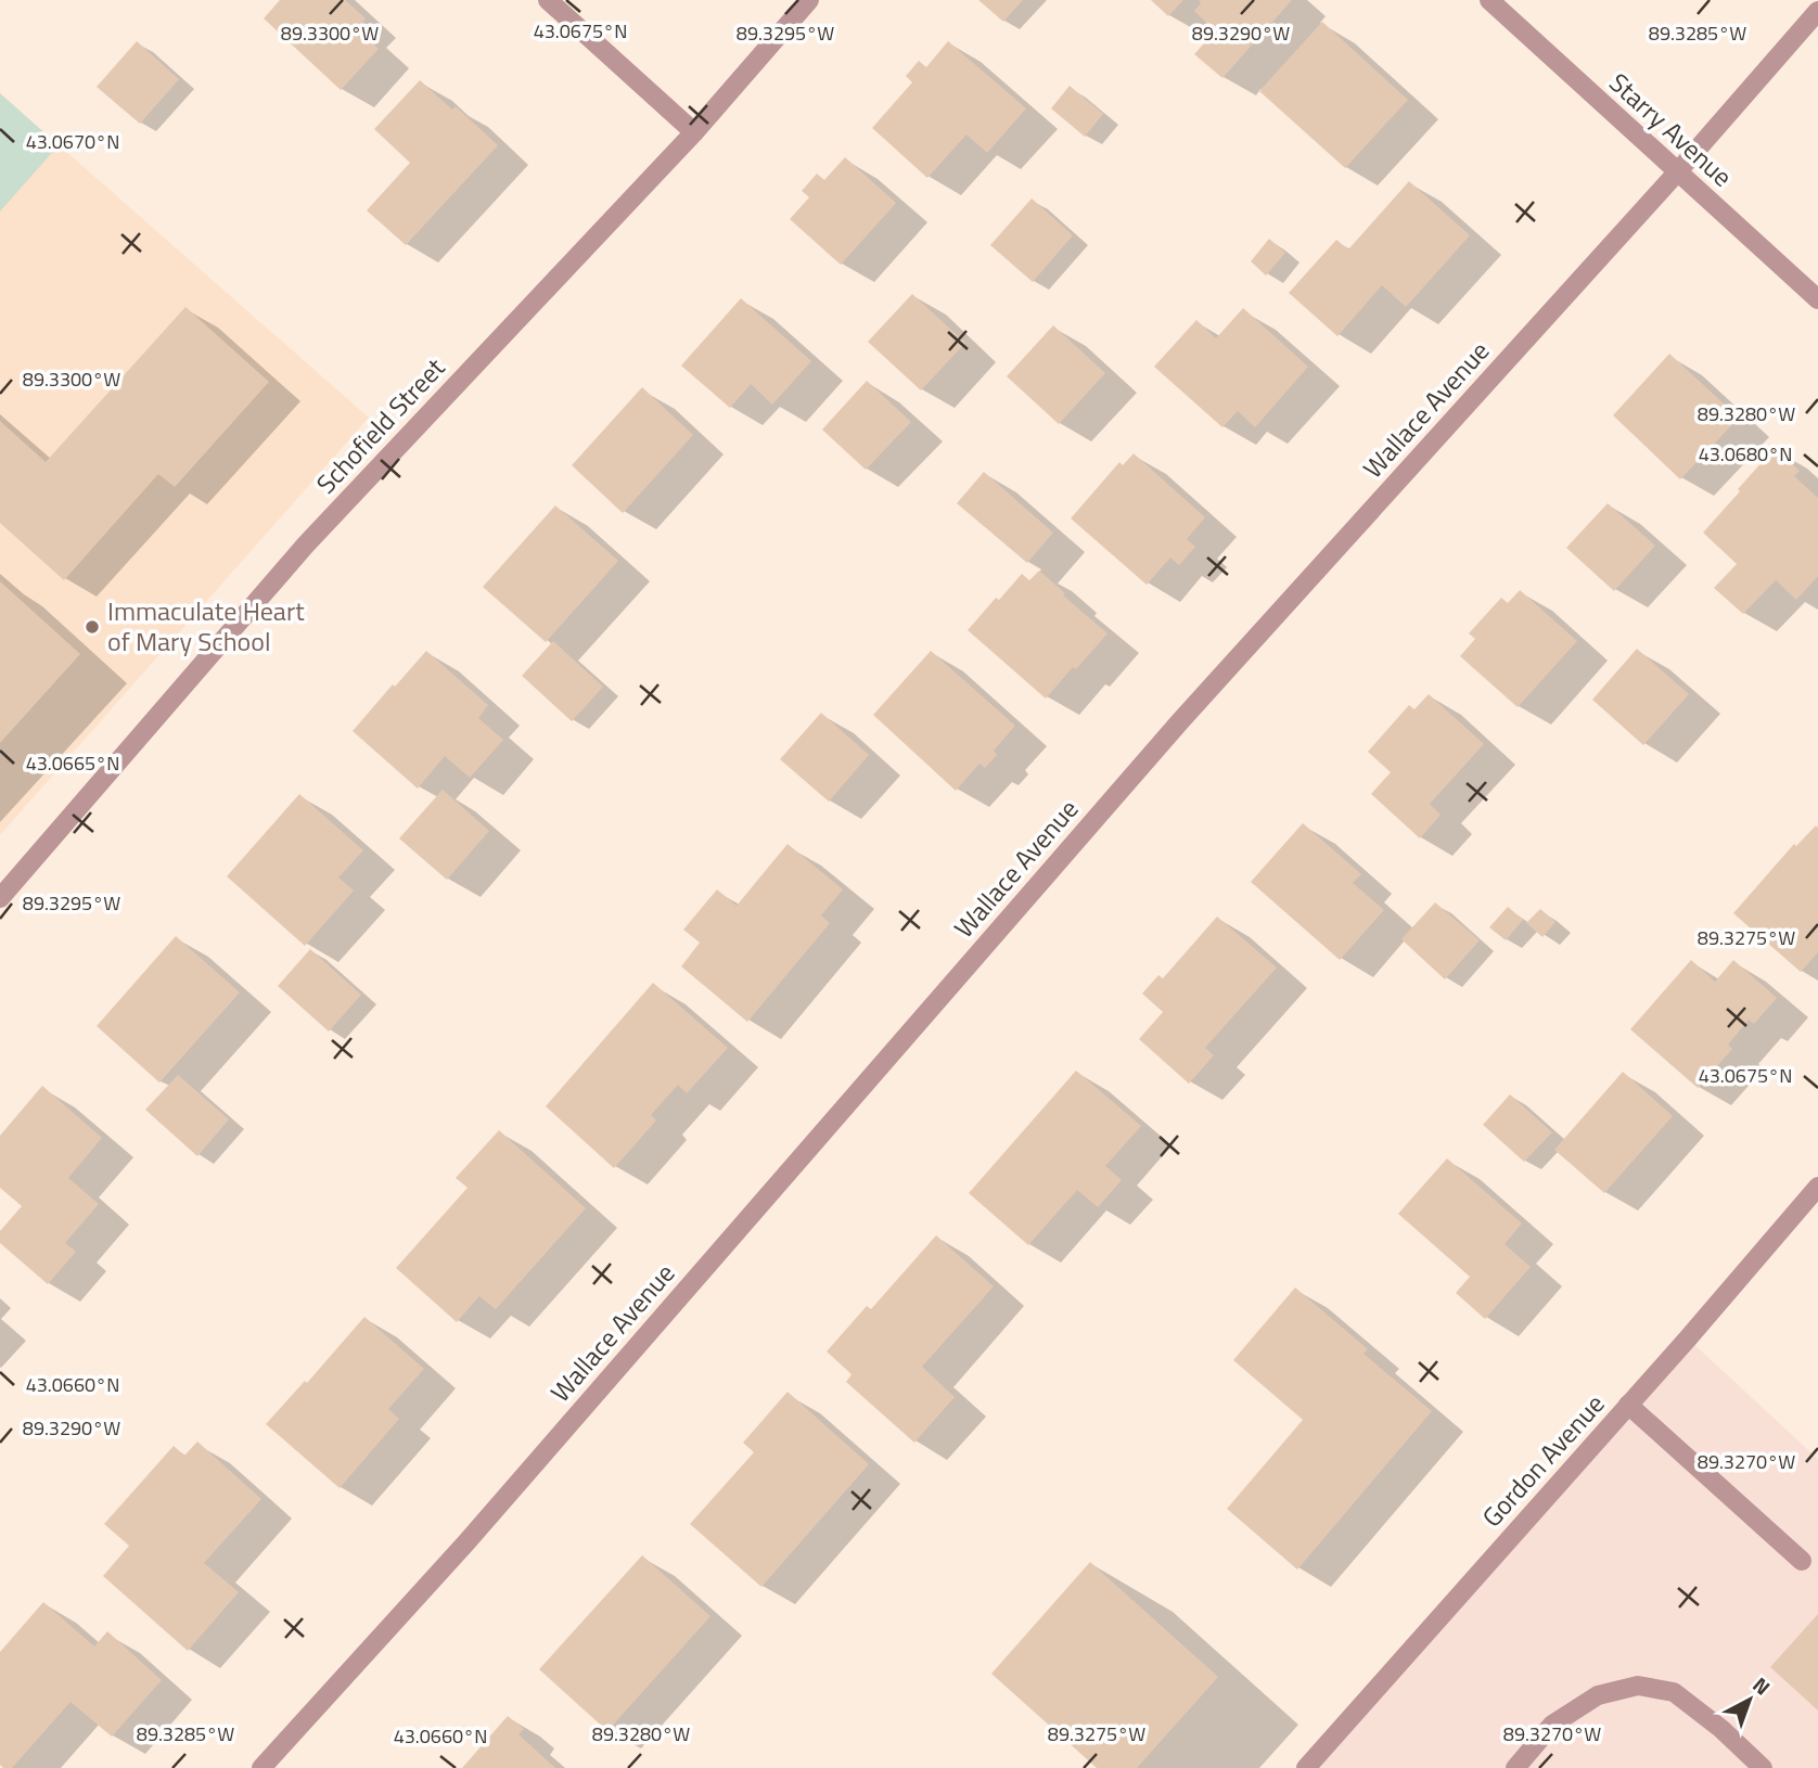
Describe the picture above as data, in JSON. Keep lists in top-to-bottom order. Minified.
{"streets":{"street":["Starry Avenue","Wallace Avenue","Schofield Street","Gordon Avenue"]},"crossings":[["Starry Avenue","Wallace Avenue"]],"places":["Immaculate Heart of Mary School"],"north":"top right","coordinates":["43.0675°N","89.3300°W","89.3295°W","89.3290°W","89.3285°W","43.0670°N","89.3280°W","43.0680°N","43.0665°N","89.3275°W","43.0660°N","89.3270°W"]}
